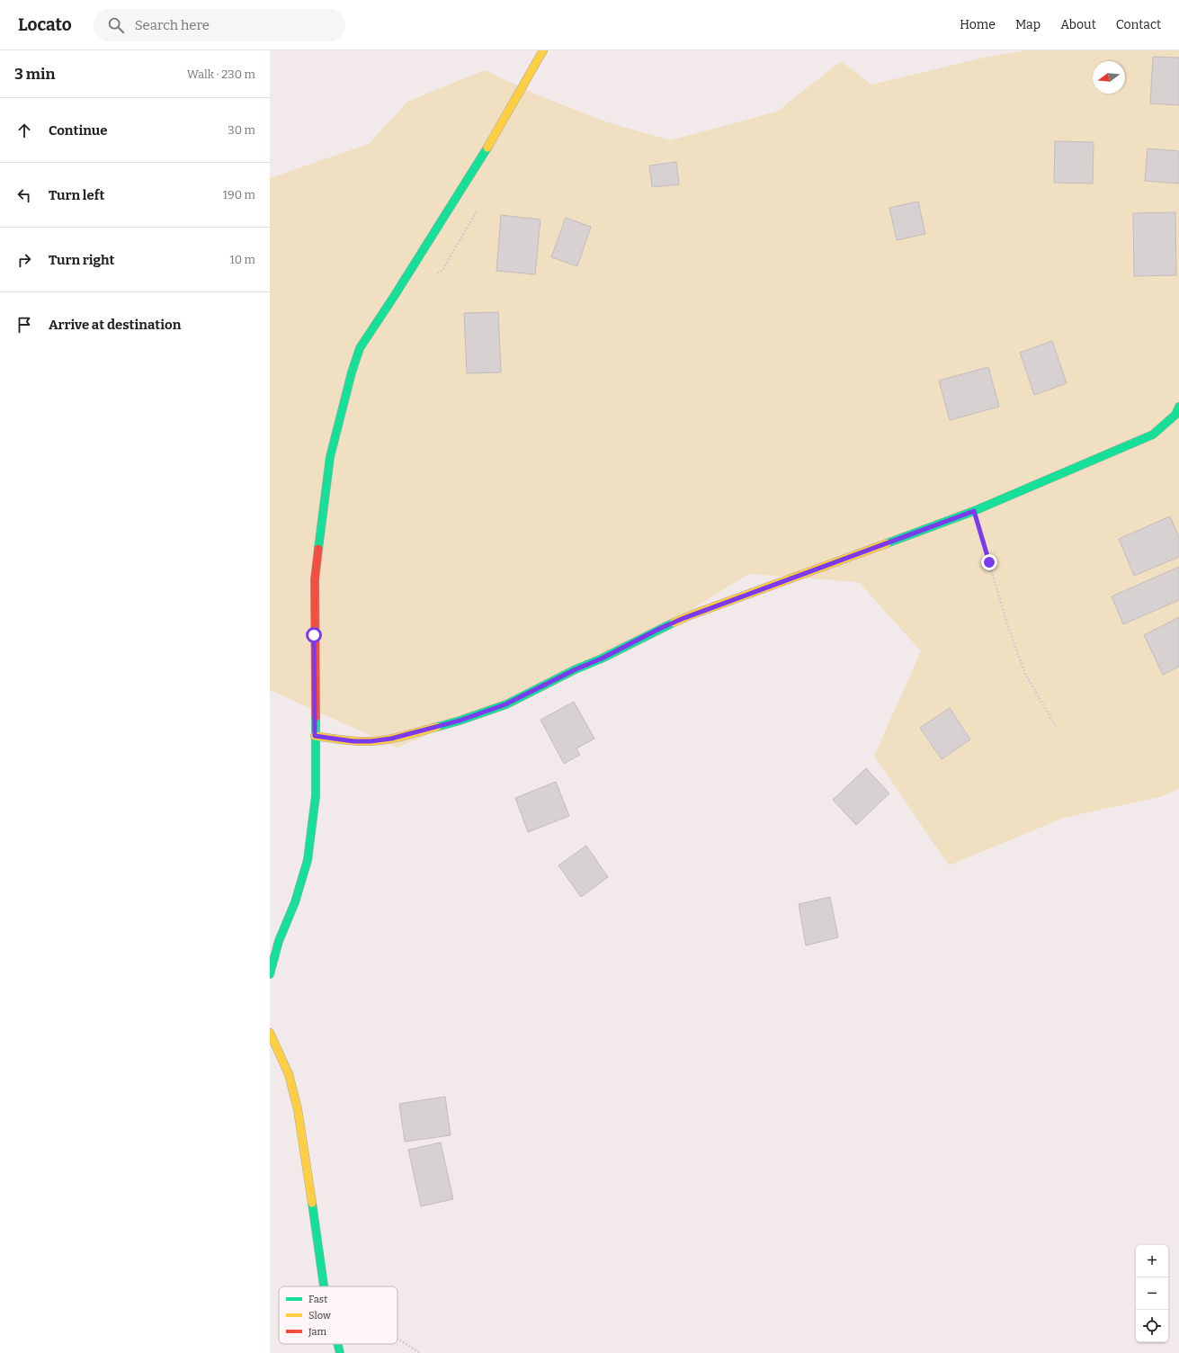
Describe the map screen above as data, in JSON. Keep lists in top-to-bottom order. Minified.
{"legend":["Fast","Slow","Jam"],"north":"left","page":{"header":"Locato","search":"Search here","nav":["Home","Map","About","Contact"],"heading":["3 min","Walk · 230 m"],"list":[["Continue","30 m"],["Turn left","190 m"],["Turn right","10 m"],"Arrive at destination"],"map_buttons":["+","−"]}}
